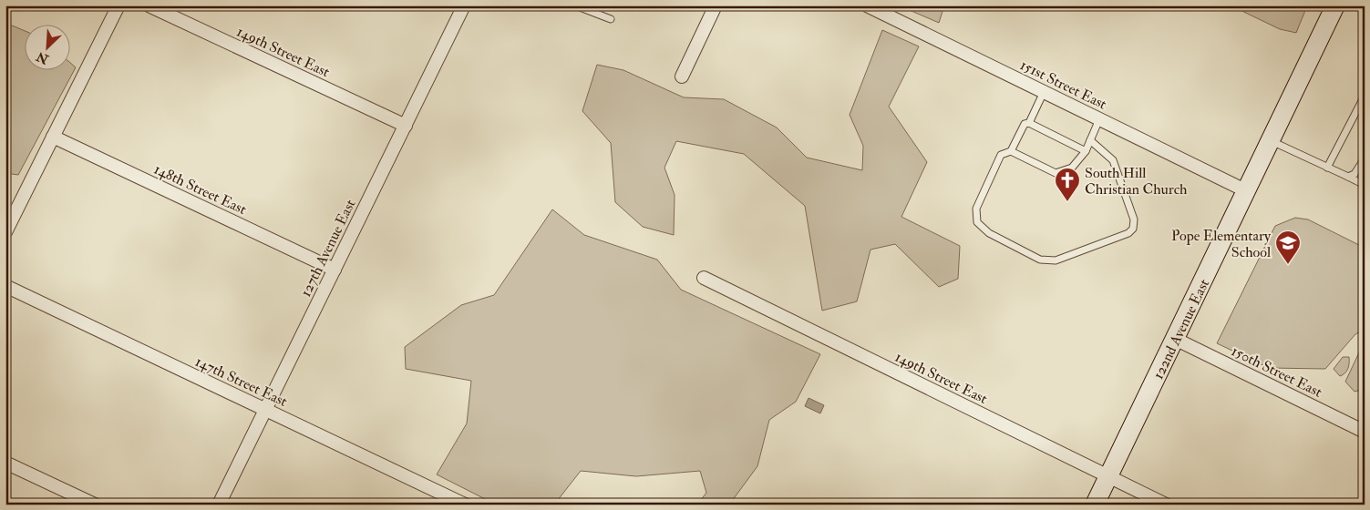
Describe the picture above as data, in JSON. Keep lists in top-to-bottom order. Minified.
{"streets":{"main road":["122nd Avenue East"],"street":["149th Street East","151st Street East","148th Street East","127th Avenue East","150th Street East","147th Street East"]},"crossings":[["149th Street East","127th Avenue East"],["149th Street East","122nd Avenue East"],["151st Street East","122nd Avenue East"],["148th Street East","127th Avenue East"],["127th Avenue East","147th Street East"],["122nd Avenue East","150th Street East"]],"places":{"church":["South Hill Christian Church"],"school or university":["Pope Elementary School"]},"north":"bottom left"}
